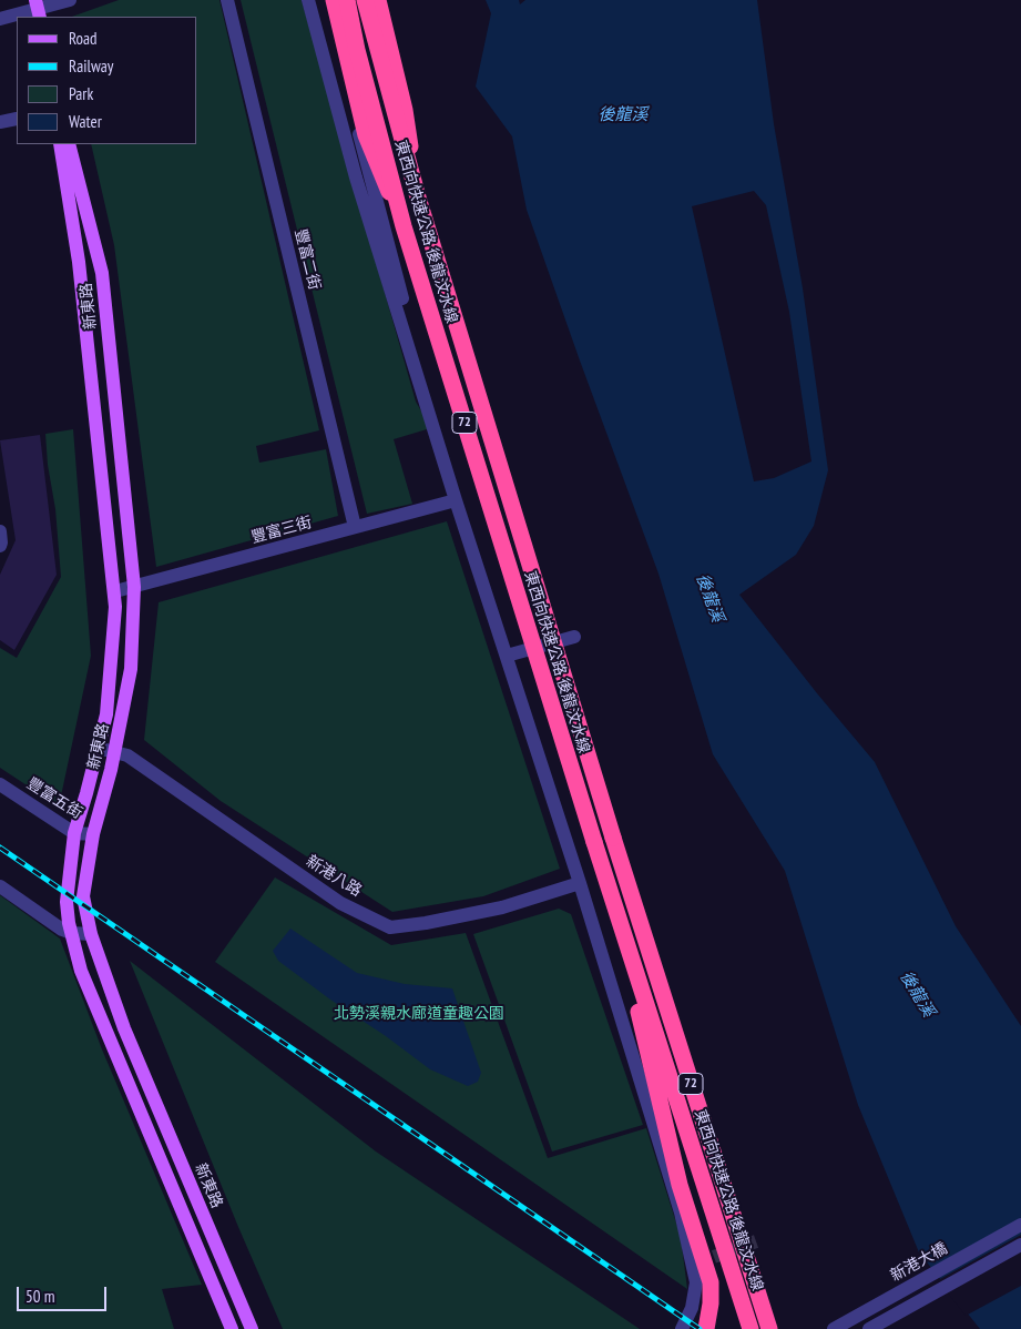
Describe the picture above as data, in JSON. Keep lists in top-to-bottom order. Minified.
{"streets":{"highway":["東西向快速公路 後龍汶水線","72"],"main road":["新東路"],"street":["豐富二街","豐富三街","豐富五街","新港八路","新港大橋"]},"crossings":[["豐富二街","豐富三街"],["新東路","豐富三街"],["新東路","豐富五街"],["新東路","新港八路"]],"water":["後龍溪"],"parks":["北勢溪親水廊道童趣公園"],"legend":["Road","Railway","Park","Water"],"scale_bar":"50 m"}
